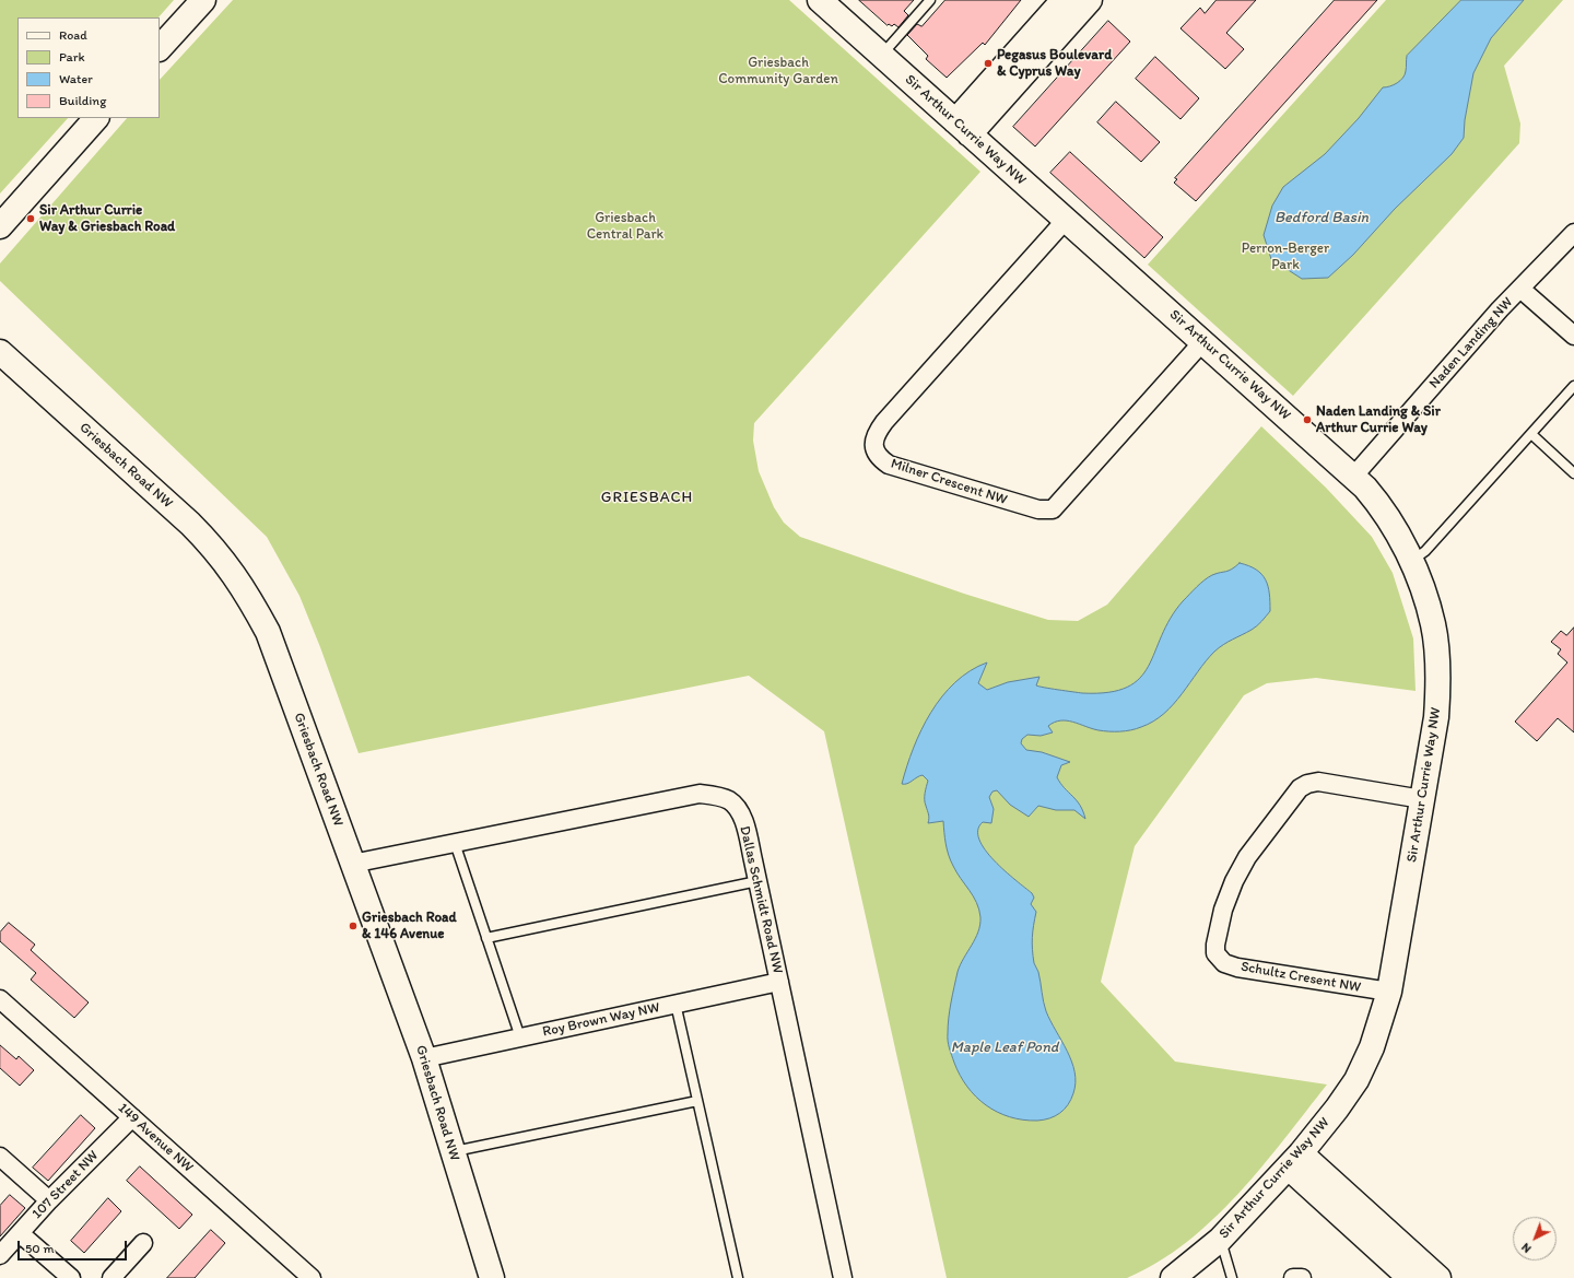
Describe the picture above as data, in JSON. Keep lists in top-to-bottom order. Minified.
{"streets":{"street":["Sir Arthur Currie Way NW","Naden Landing NW","Griesbach Road NW","Milner Crescent NW","Dallas Schmidt Road NW","Schultz Cresent NW","Roy Brown Way NW","149 Avenue NW","107 Street NW"]},"crossings":[["Sir Arthur Currie Way NW","Naden Landing NW"],["Sir Arthur Currie Way NW","Milner Crescent NW"],["Sir Arthur Currie Way NW","Schultz Cresent NW"],["Griesbach Road NW","Dallas Schmidt Road NW"],["Griesbach Road NW","Roy Brown Way NW"],["Dallas Schmidt Road NW","Roy Brown Way NW"],["149 Avenue NW","107 Street NW"]],"districts":["GRIESBACH"],"water":["Bedford Basin","Maple Leaf Pond"],"parks":["Griesbach Community Garden","Griesbach Central Park","Perron-Berger Park"],"places":["Pegasus Boulevard & Cyprus Way","Sir Arthur Currie Way & Griesbach Road","Naden Landing & Sir Arthur Currie Way","Griesbach Road & 146 Avenue"],"legend":["Road","Park","Water","Building"],"scale_bar":"50 m","north":"bottom left"}
